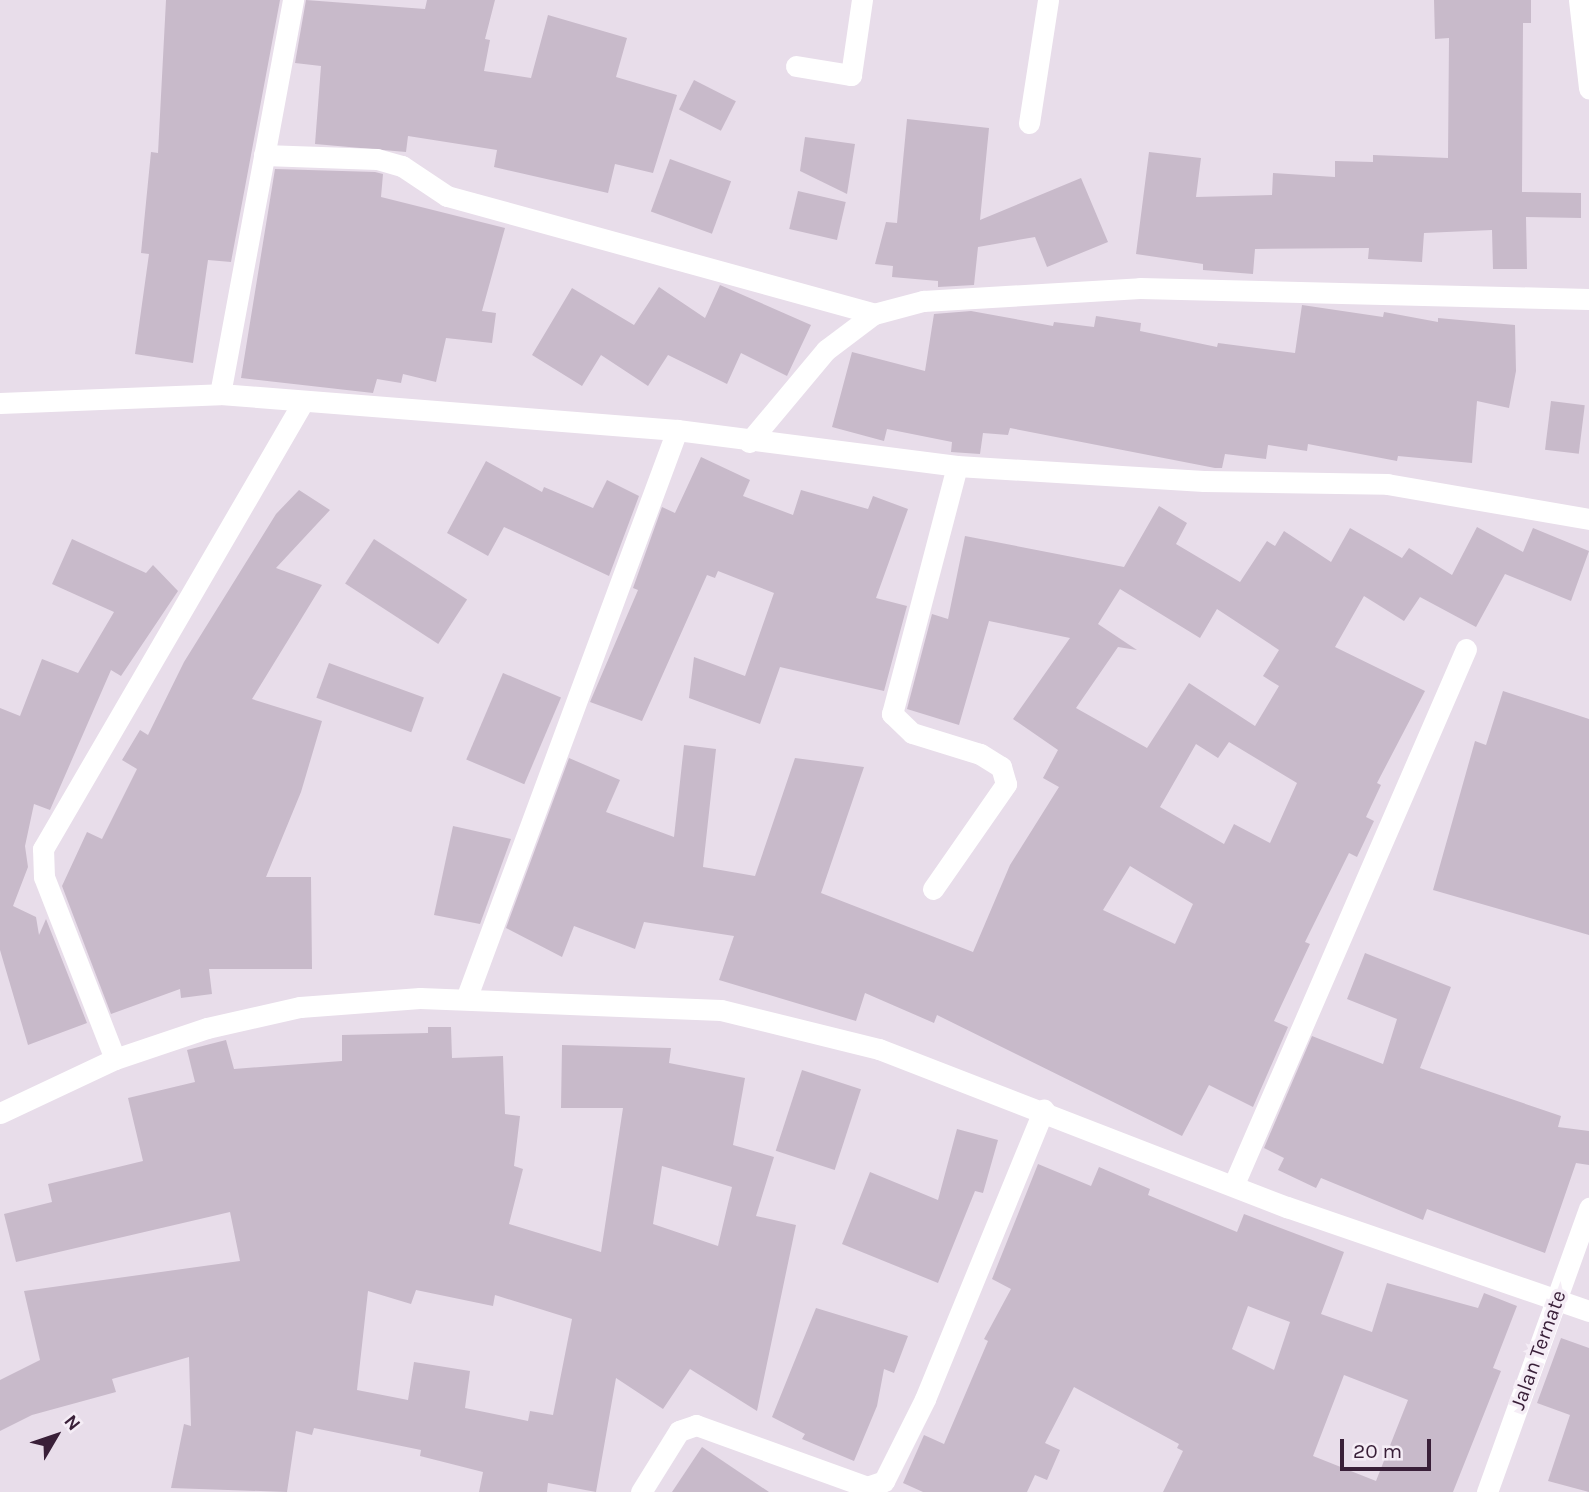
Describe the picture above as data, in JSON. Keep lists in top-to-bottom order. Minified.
{"streets":{"street":["Jalan Ternate"]},"scale_bar":"20 m","north":"top right"}
